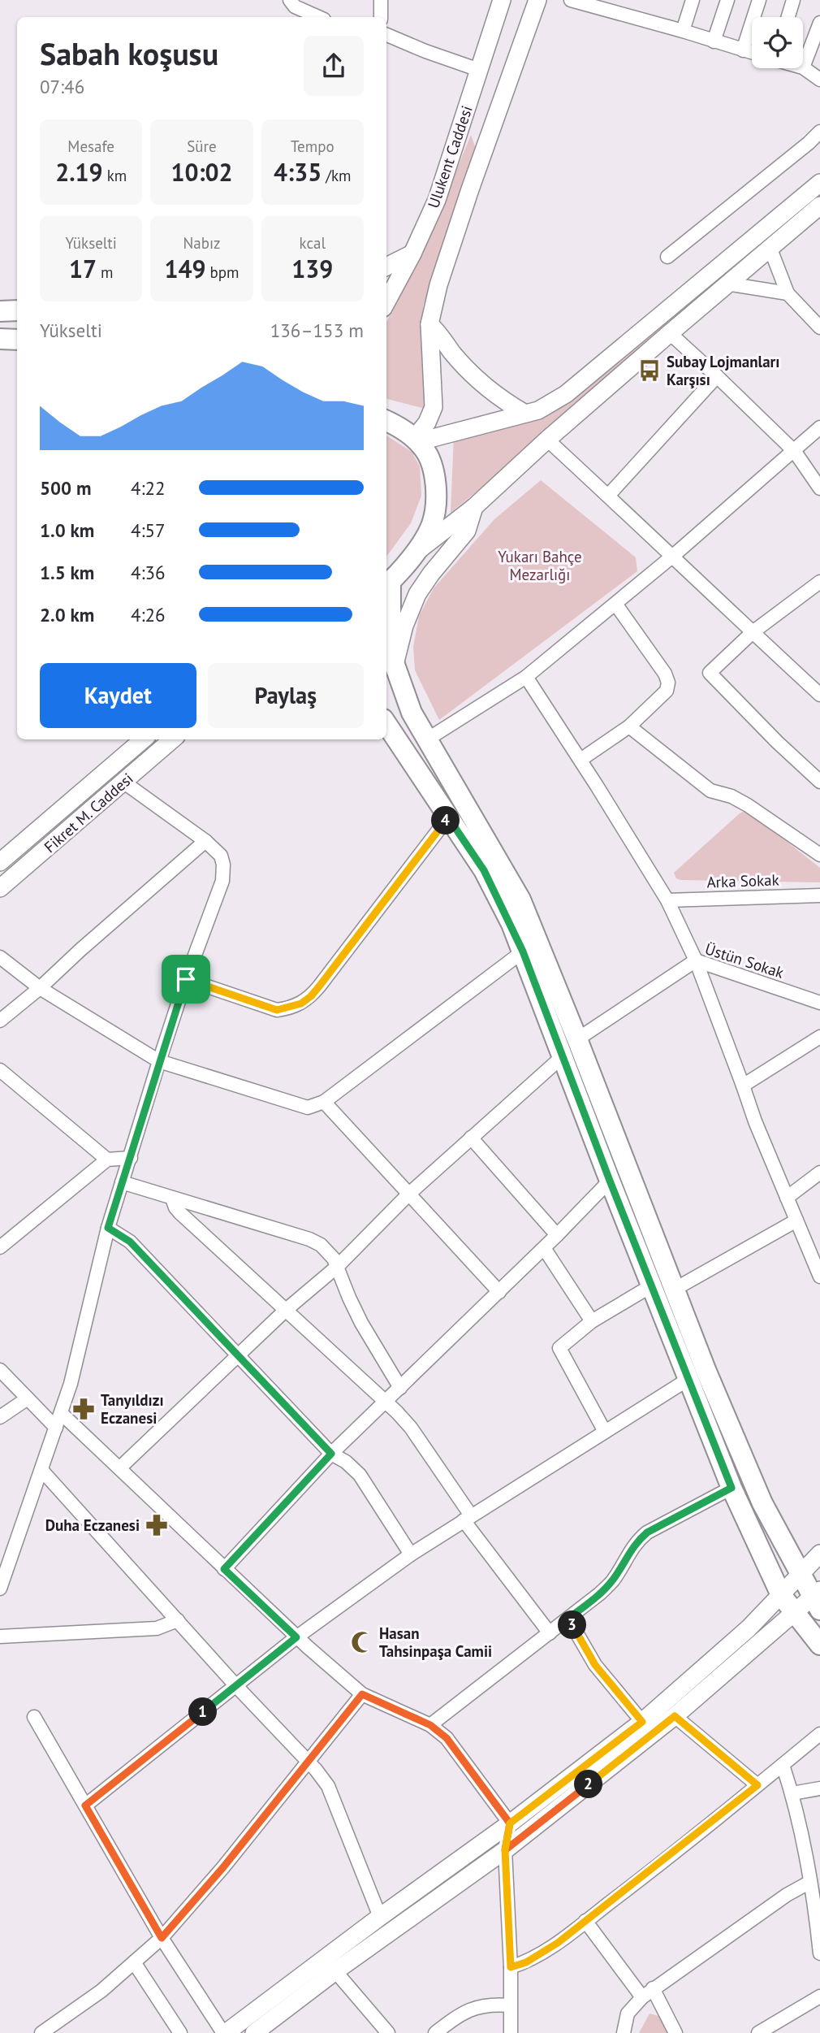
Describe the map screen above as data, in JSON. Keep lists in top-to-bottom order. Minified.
{"streets":{"main road":["Ulukent Caddesi","Fikret M. Caddesi"],"street":["Arka Sokak","Üstün Sokak"]},"parks":["Yukarı Bahçe Mezarlığı"],"places":{"bus stop":["Subay Lojmanları Karşısı"],"pharmacy":["Tanyıldızı Eczanesi","Duha Eczanesi"],"mosque":["Hasan Tahsinpaşa Camii"]},"page":{"heading":["Sabah koşusu","07:46"],"stats":[["Mesafe","2.19 km"],["Süre","10:02"],["Tempo","4:35 /km"],["Yükselti","17 m"],["Nabız","149 bpm"],["kcal","139"]],"chart":["Yükselti","136–153 m"],"list":[{"name":"500 m","note":"4:22"},{"name":"1.0 km","note":"4:57"},{"name":"1.5 km","note":"4:36"},{"name":"2.0 km","note":"4:26"}],"buttons":["Kaydet","Paylaş"],"pins":["4","3","1","2"]}}
